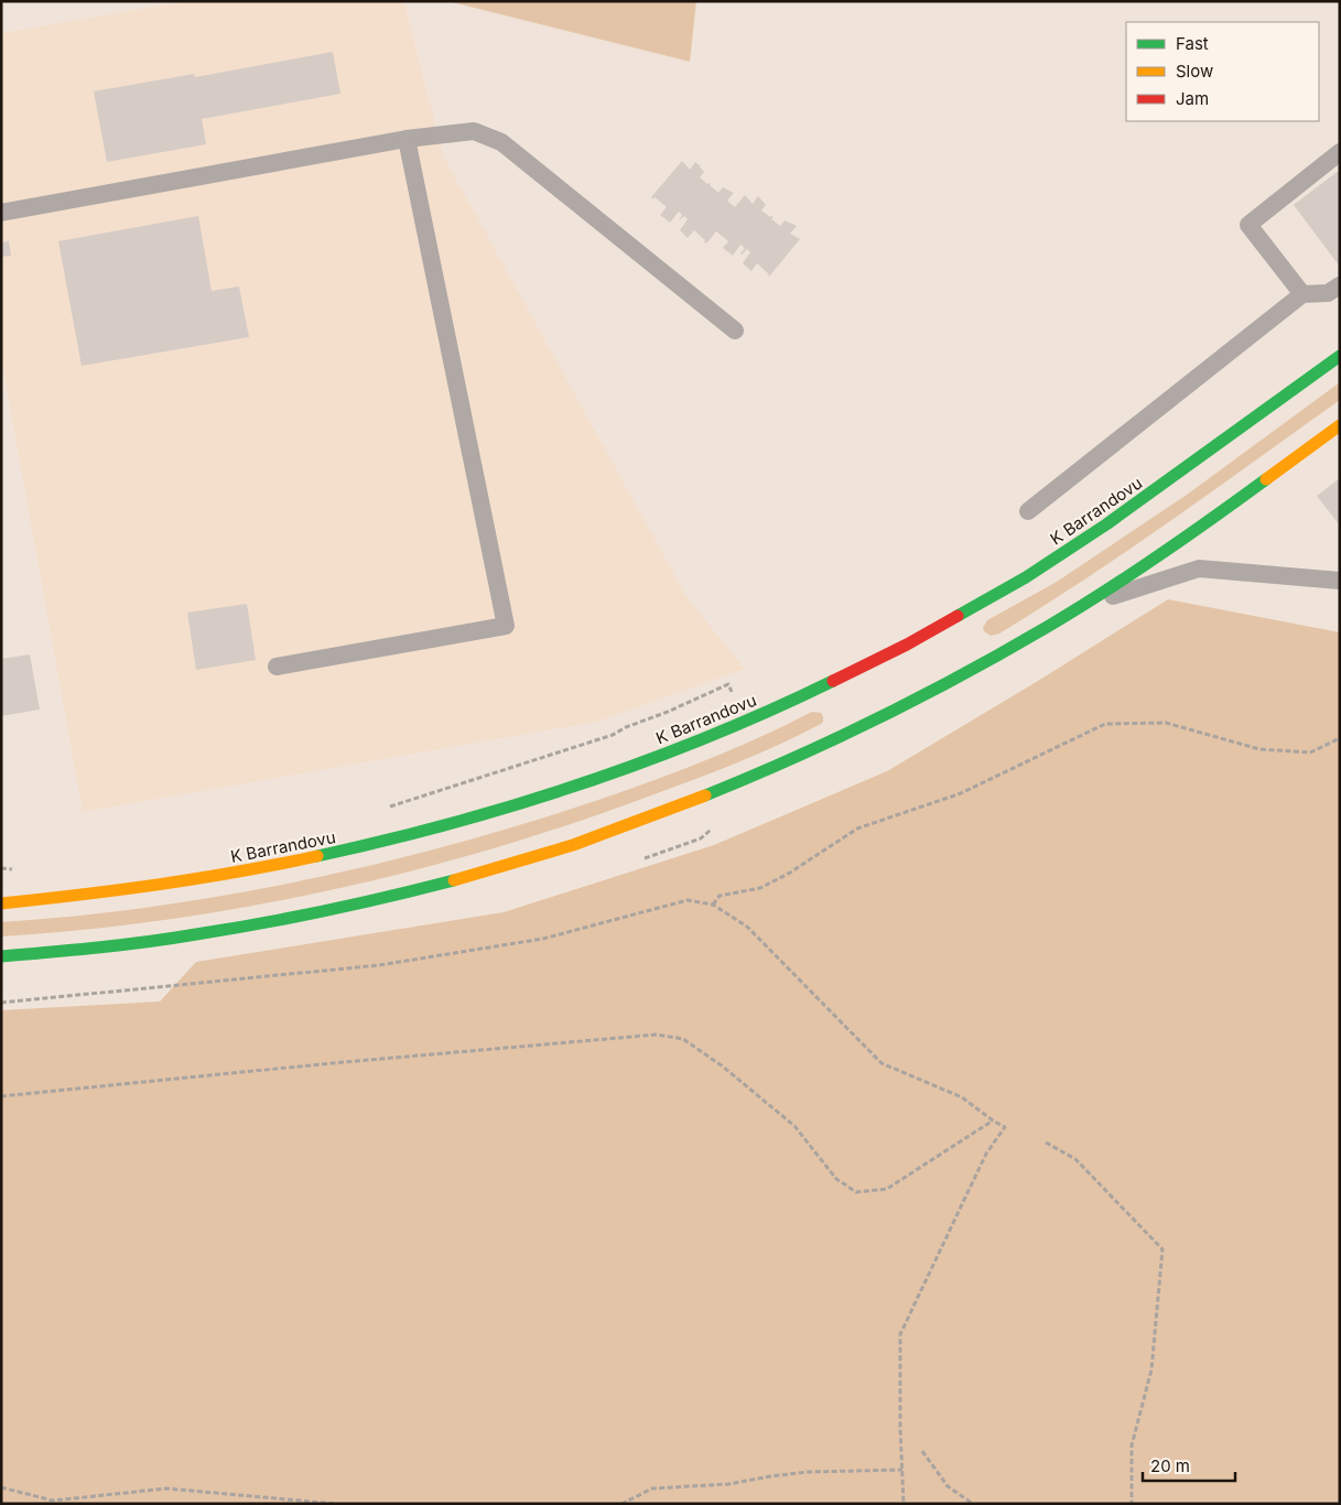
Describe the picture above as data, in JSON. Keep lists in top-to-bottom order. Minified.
{"streets":{"main road":["K Barrandovu"]},"legend":["Fast","Slow","Jam"],"scale_bar":"20 m"}
